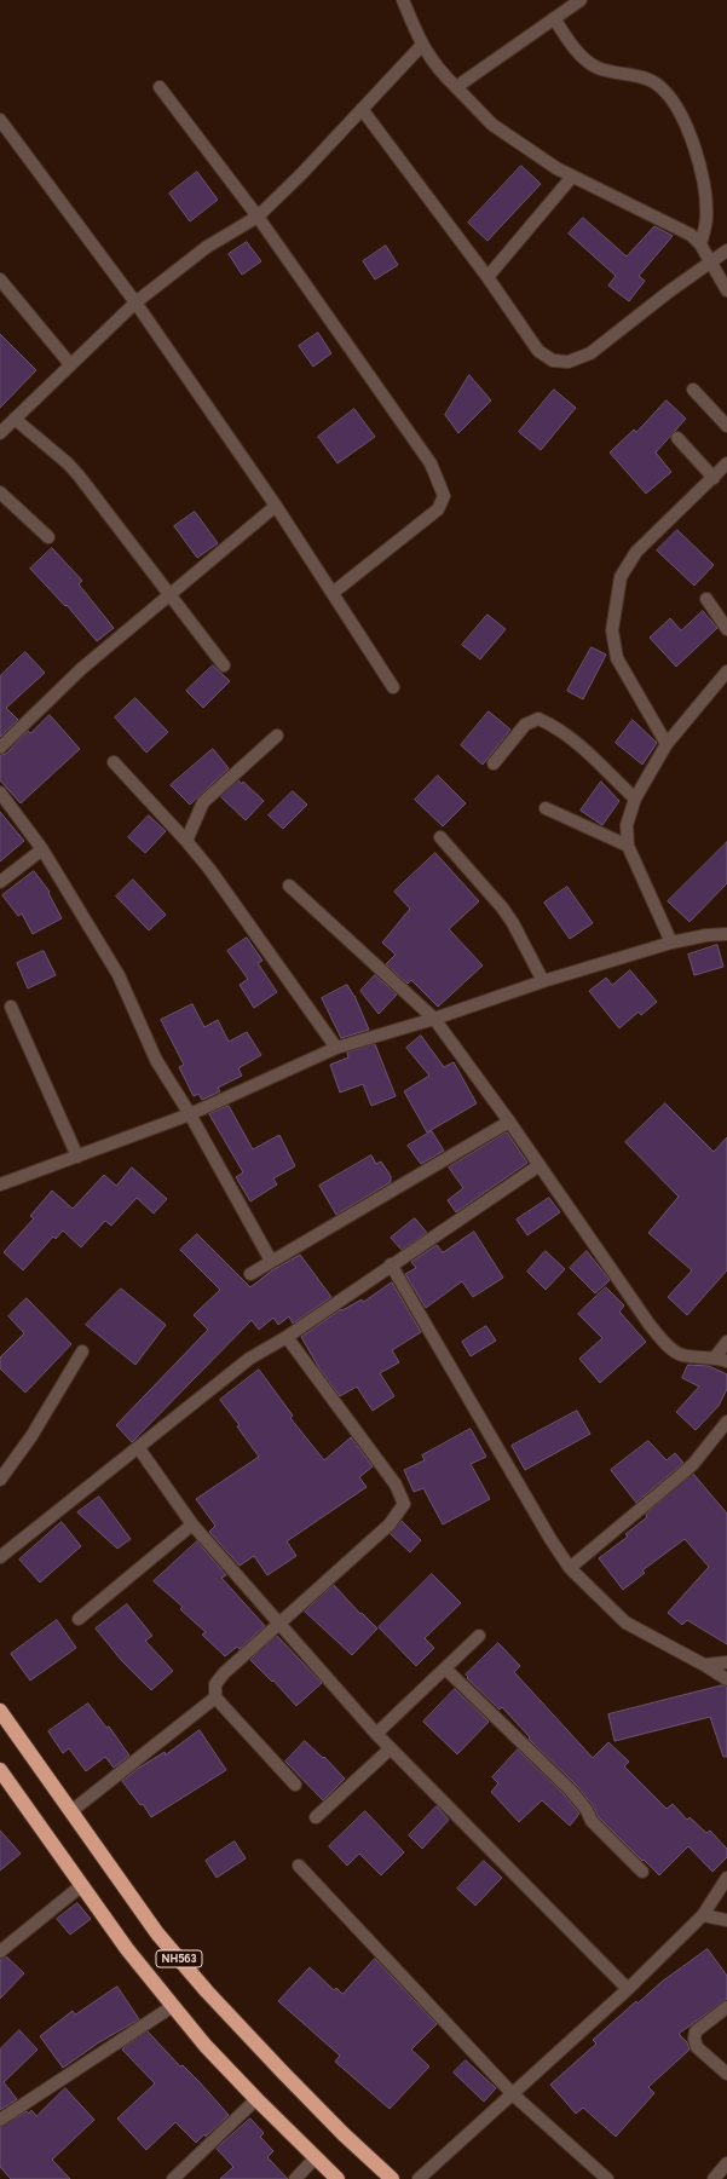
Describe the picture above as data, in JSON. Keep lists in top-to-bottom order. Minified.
{"streets":{"highway":["NH563"]}}
